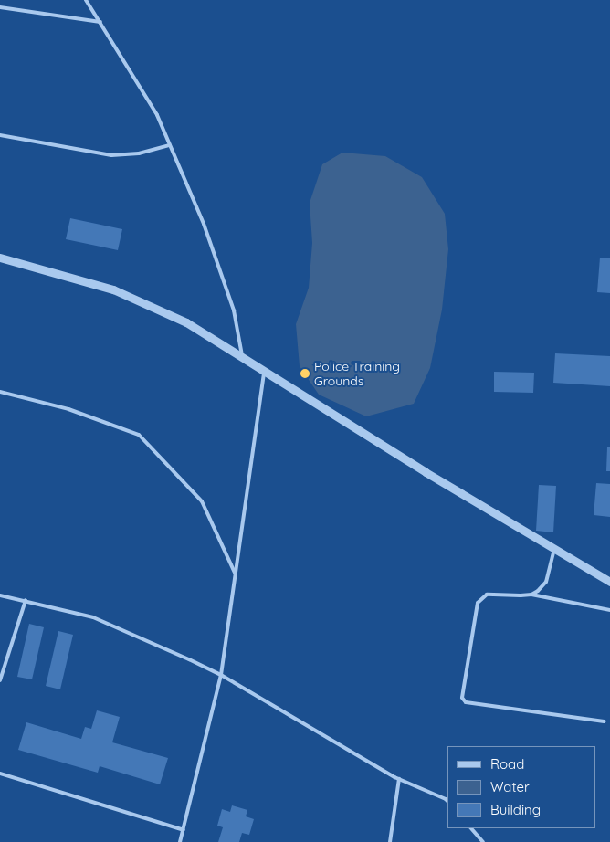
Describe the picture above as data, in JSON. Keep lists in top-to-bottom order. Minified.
{"places":["Police Training Grounds"],"legend":["Road","Water","Building"]}
